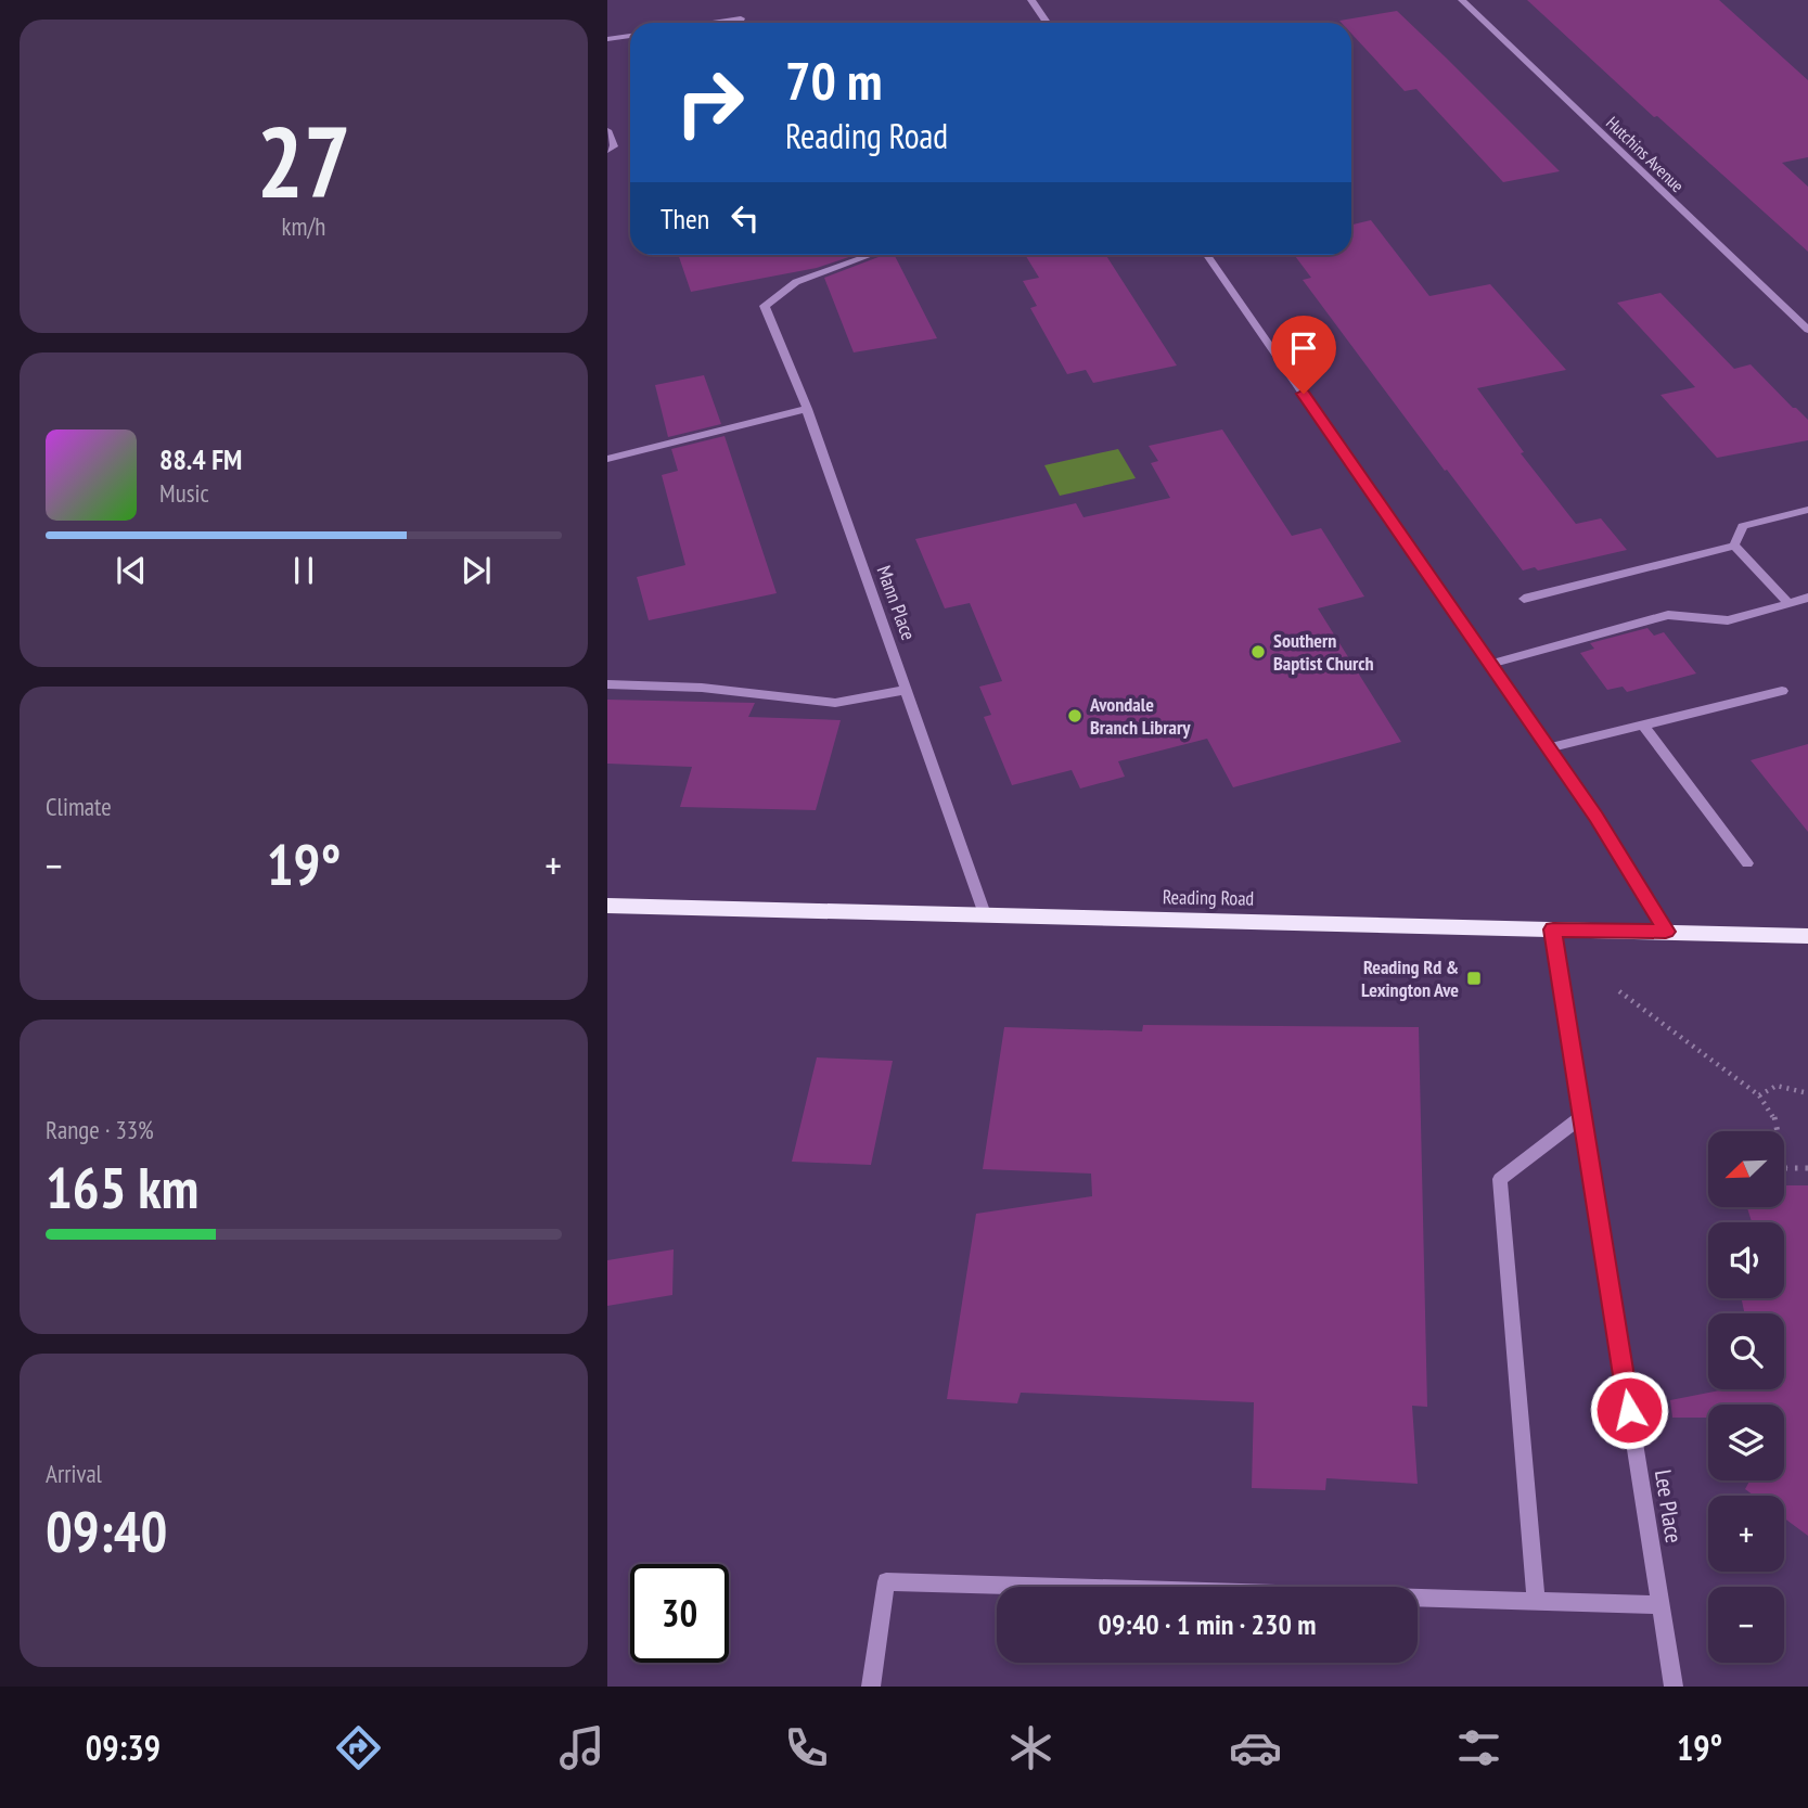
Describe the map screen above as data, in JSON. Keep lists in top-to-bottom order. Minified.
{"streets":{"main road":["Reading Road"],"street":["Hutchins Avenue","Mann Place","Lee Place"]},"crossings":[["Mann Place","Reading Road"],["Reading Road","Lee Place"]],"places":{"other":["Southern Baptist Church","Avondale Branch Library"],"transit":["Reading Rd & Lexington Ave"]},"north":"bottom left","page":{"tile":[["27","km/h"],"Climate",["Range · 33%","165 km"],["Arrival","09:40"]],"turn":["70 m","Reading Road"],"then":"Then","song":["88.4 FM","Music"],"heat":["−","19°","+"],"map_buttons":["+","−"],"limit":"30","trip":"09:40 · 1 min · 230 m","tabs":["09:39","19°"]}}
